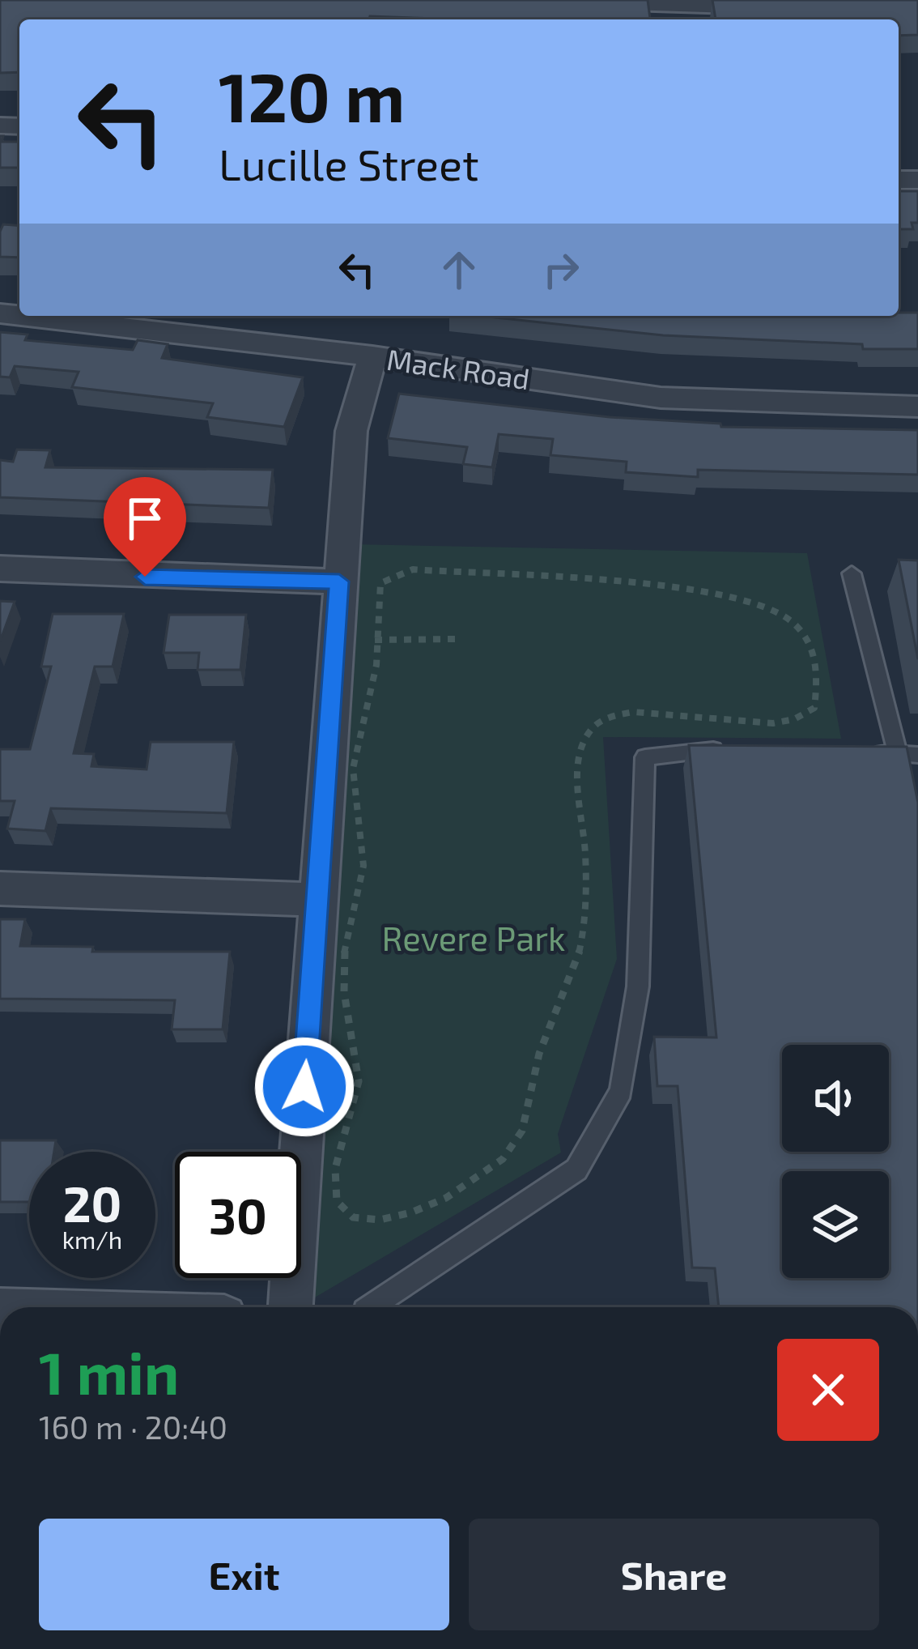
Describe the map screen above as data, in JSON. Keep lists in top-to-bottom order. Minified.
{"streets":{"street":["Mack Road"]},"parks":["Revere Park"],"page":{"turn":["120 m","Lucille Street"],"speed":"20 km/h","limit":"30","heading":["1 min","160 m · 20:40"],"buttons":["Exit","Share"]}}
